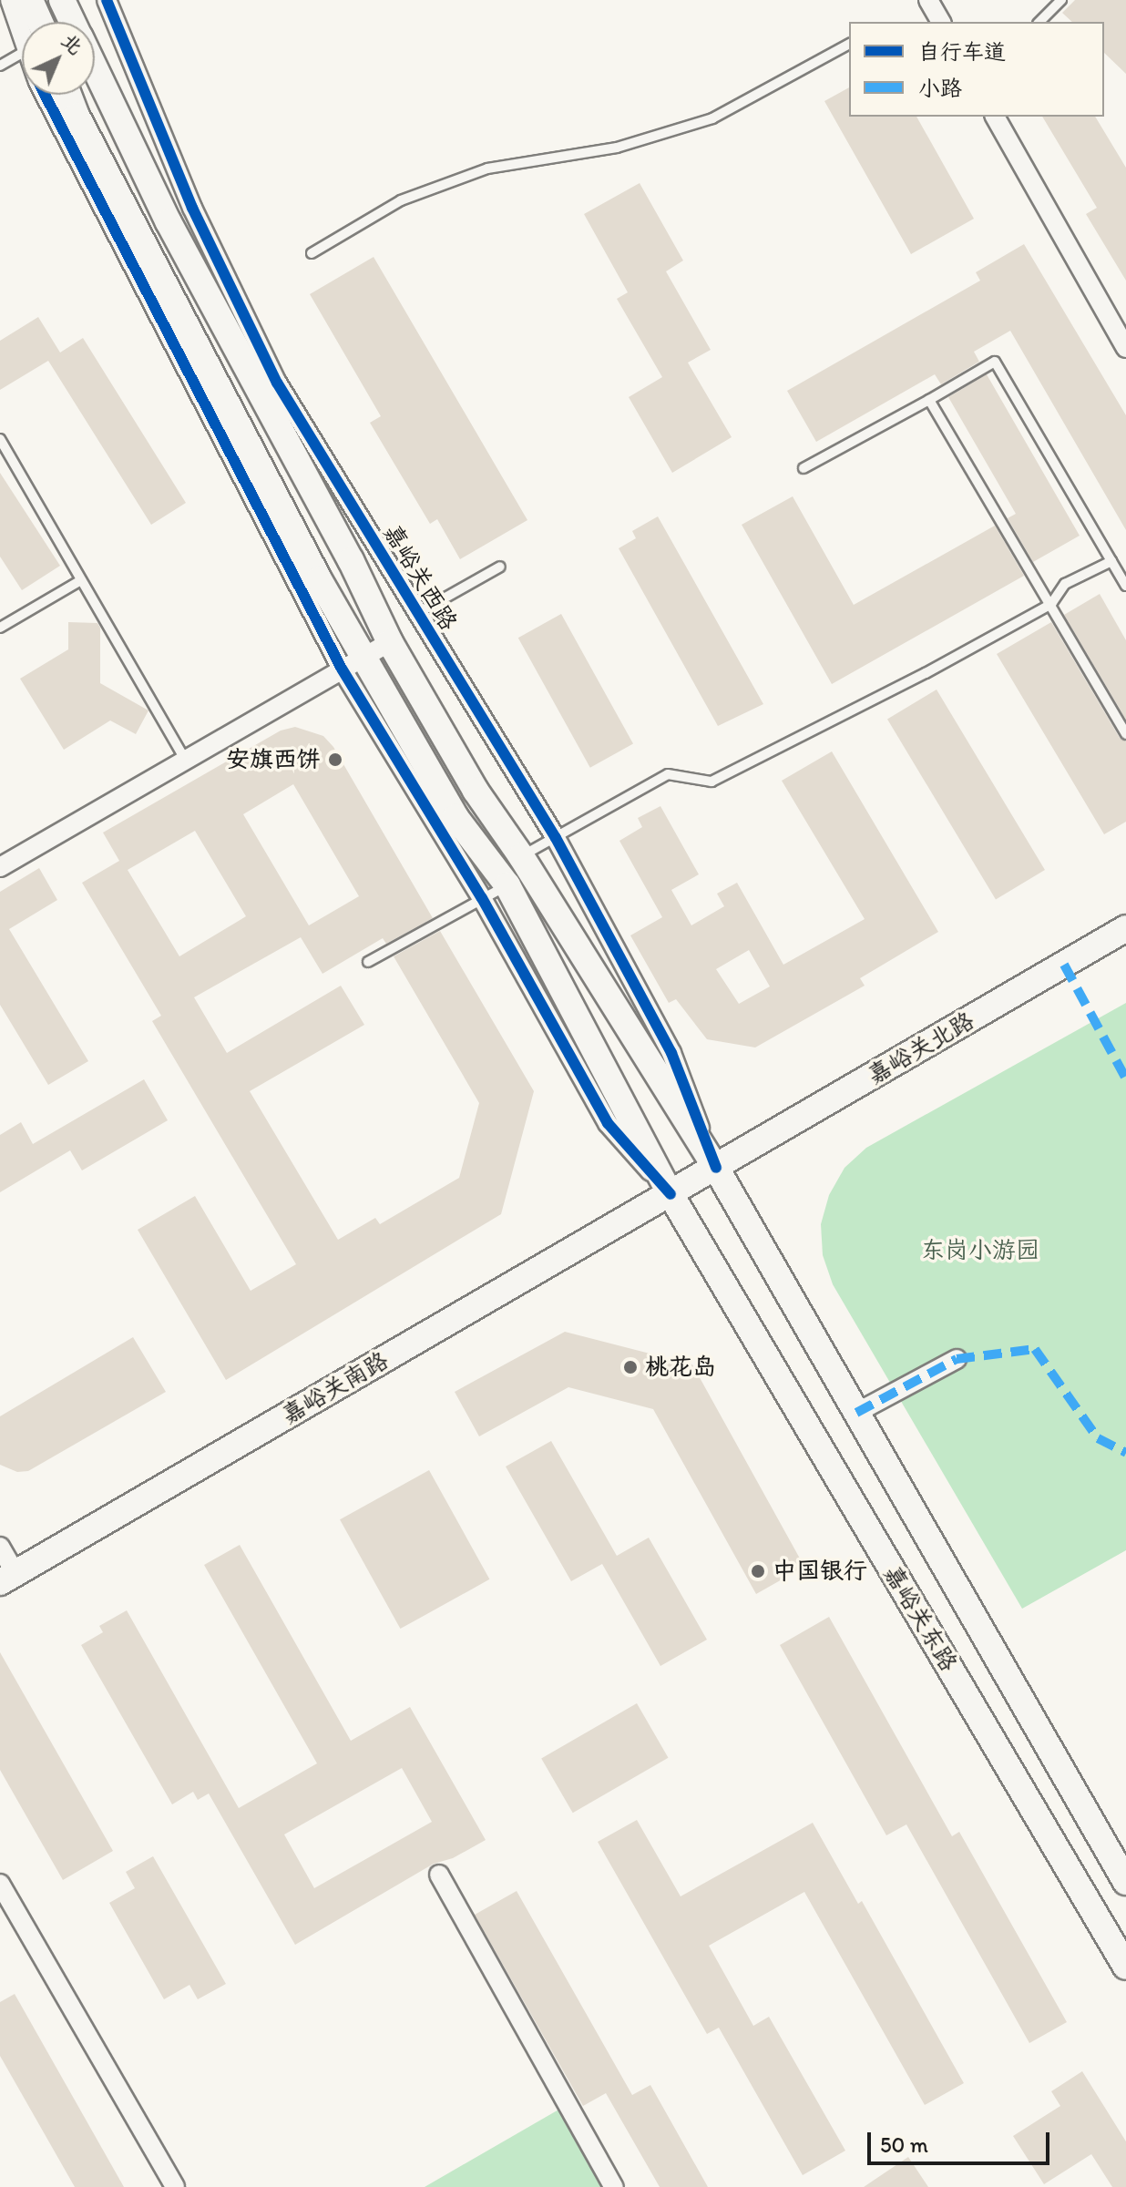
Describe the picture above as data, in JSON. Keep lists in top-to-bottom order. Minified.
{"streets":{"main road":["嘉峪关西路","嘉峪关北路","嘉峪关南路","嘉峪关东路"]},"crossings":[["嘉峪关西路","嘉峪关北路"],["嘉峪关西路","嘉峪关东路"],["嘉峪关北路","嘉峪关南路"],["嘉峪关北路","嘉峪关东路"],["嘉峪关南路","嘉峪关东路"]],"parks":["东岗小游园"],"places":["安旗西饼","桃花岛","中国银行"],"legend":["自行车道","小路"],"scale_bar":"50 m","north":"top right"}
